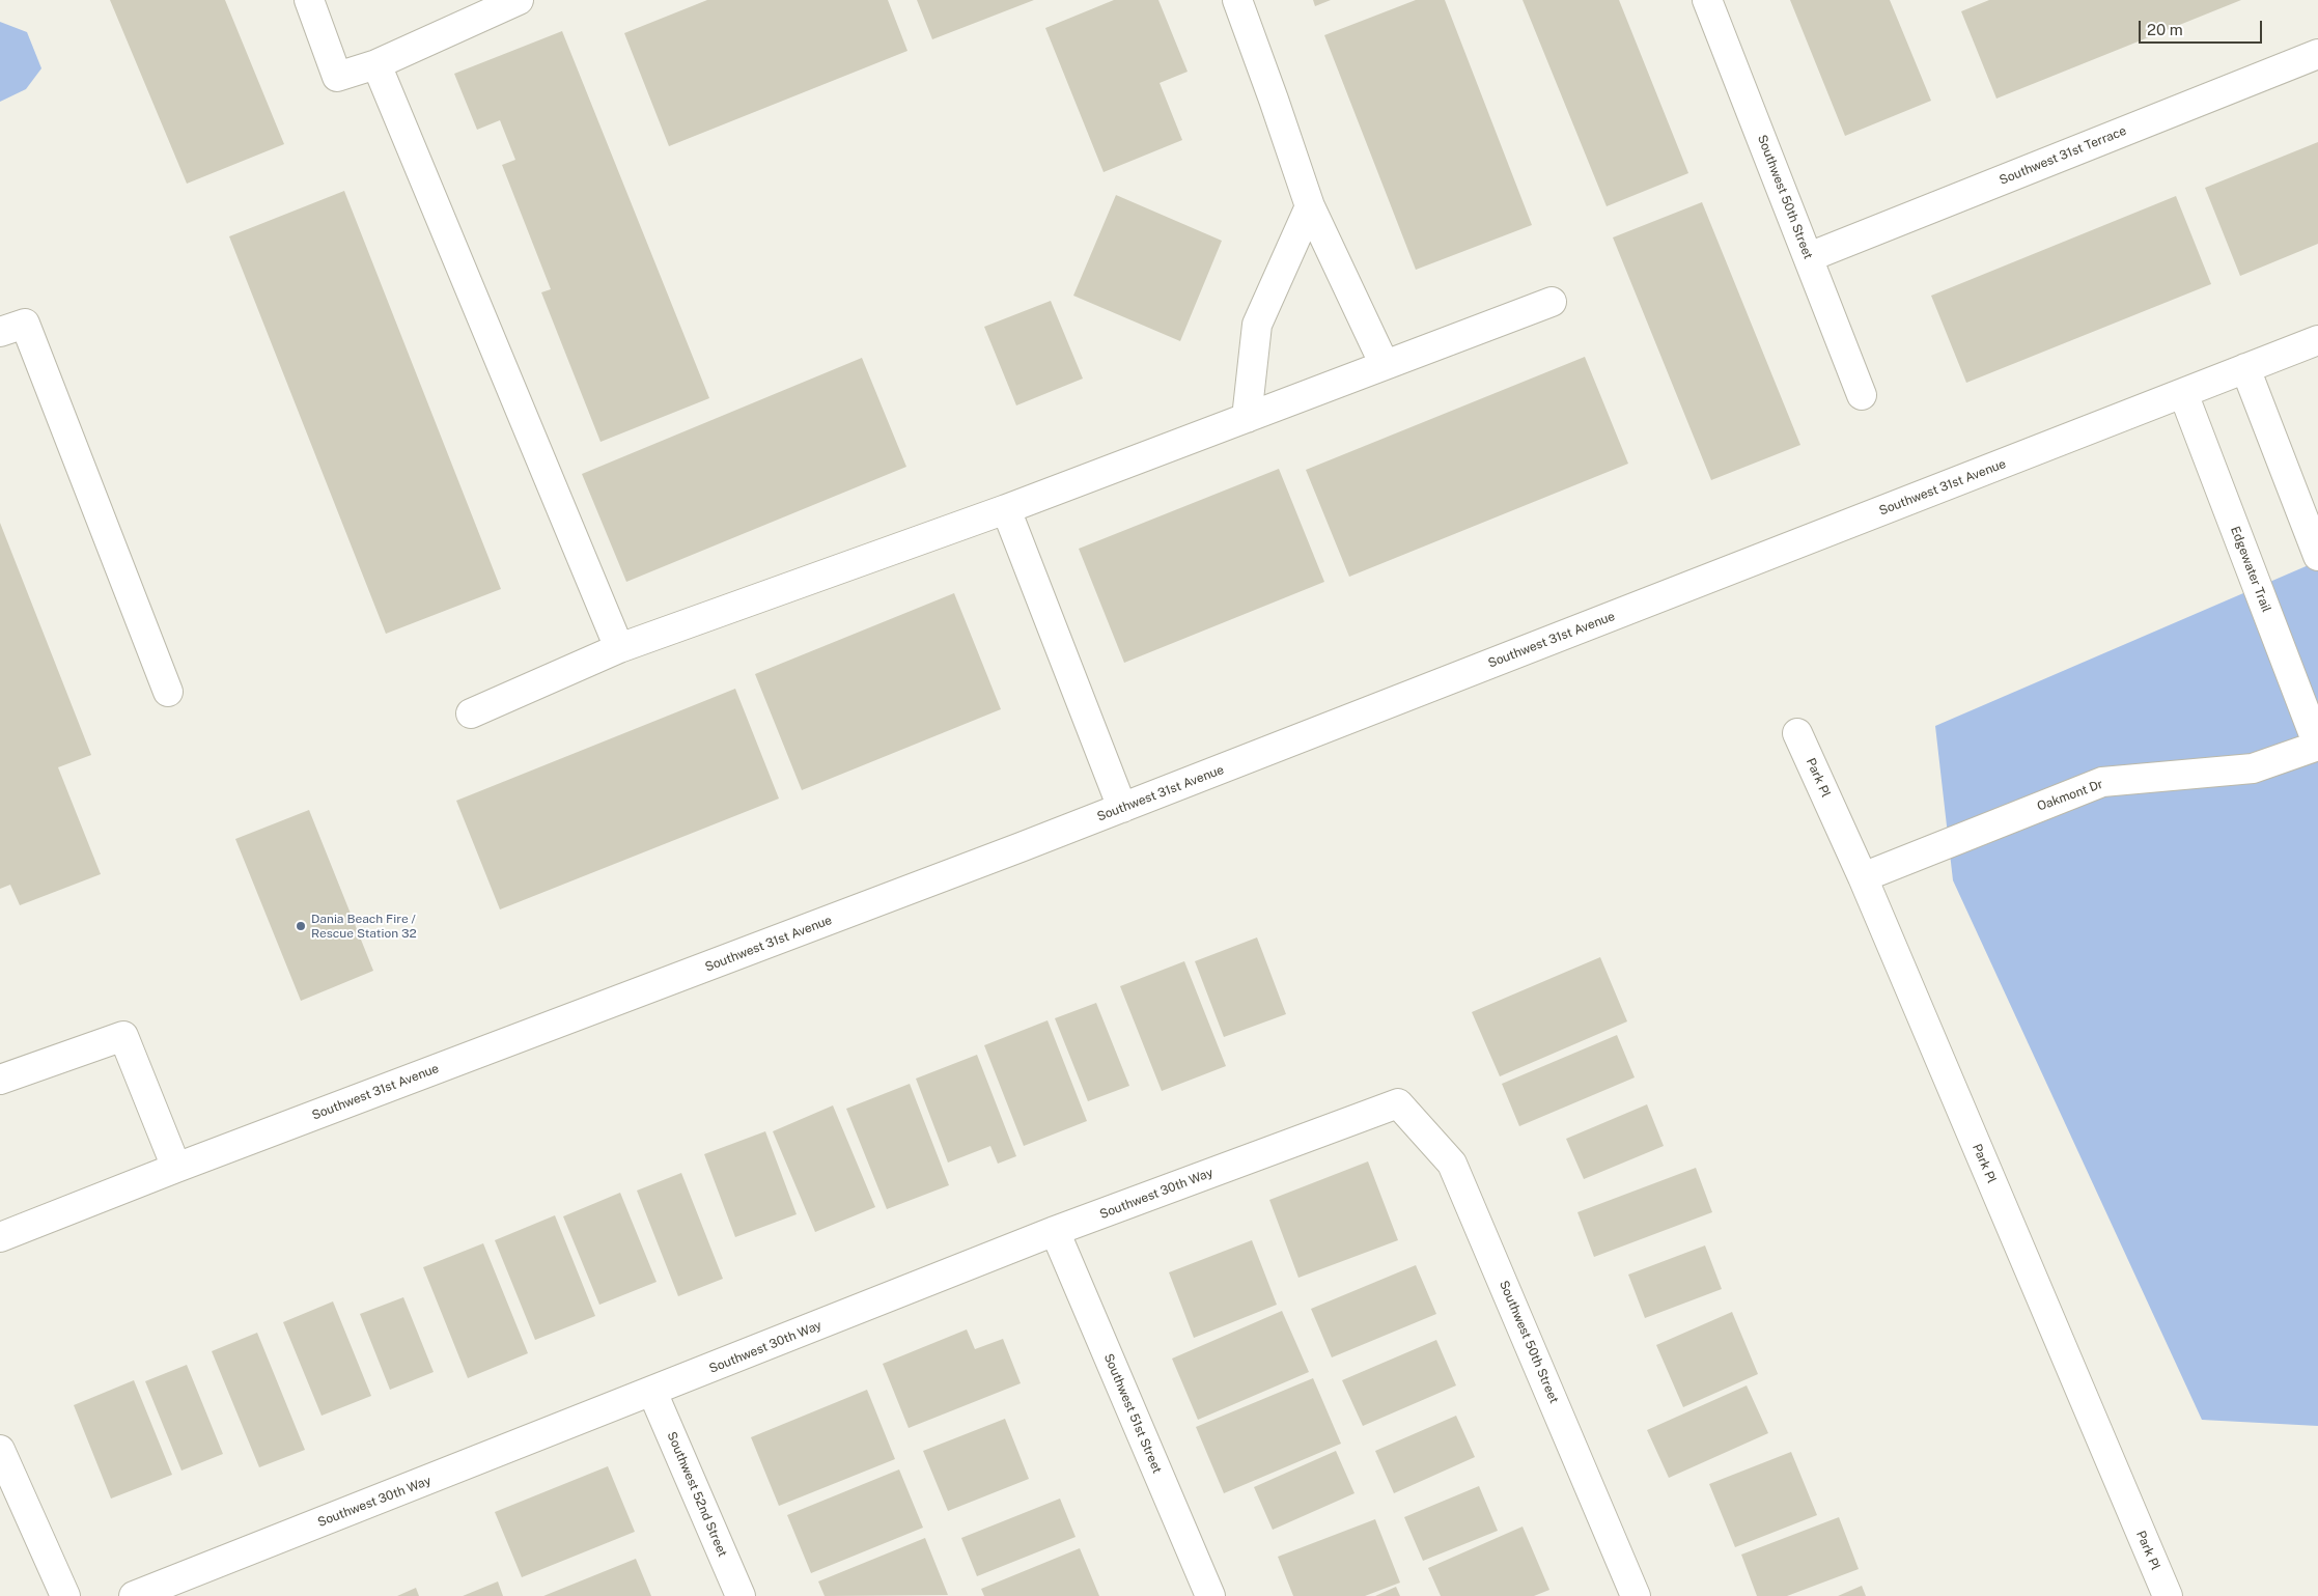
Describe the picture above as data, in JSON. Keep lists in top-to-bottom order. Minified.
{"streets":{"street":["Southwest 31st Terrace","Southwest 50th Street","Southwest 31st Avenue","Edgewater Trail","Park Pl","Oakmont Dr","Southwest 30th Way","Southwest 51st Street","Southwest 52nd Street"]},"crossings":[["Southwest 31st Terrace","Southwest 50th Street"],["Southwest 50th Street","Southwest 30th Way"],["Southwest 31st Avenue","Edgewater Trail"],["Edgewater Trail","Oakmont Dr"],["Park Pl","Oakmont Dr"],["Southwest 30th Way","Southwest 51st Street"],["Southwest 30th Way","Southwest 52nd Street"]],"places":["Dania Beach Fire / Rescue Station 32"],"scale_bar":"20 m"}
